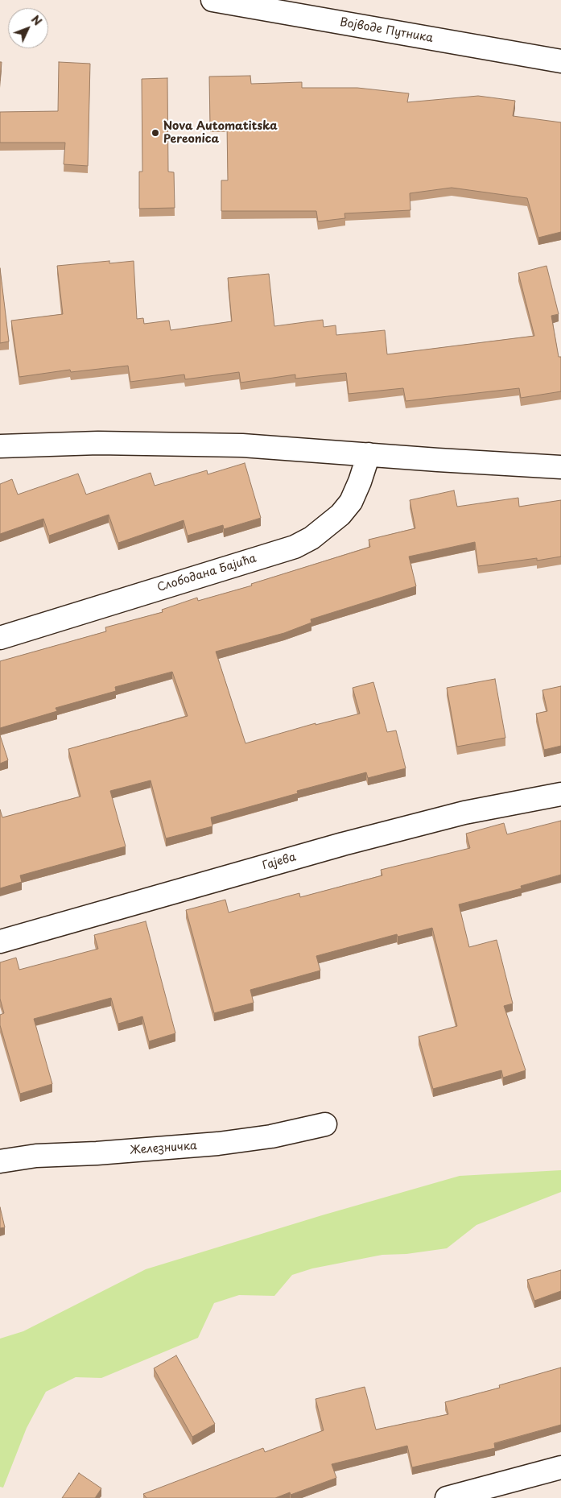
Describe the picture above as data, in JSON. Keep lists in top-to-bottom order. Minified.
{"streets":{"street":["Војводе Путника","Слободана Бајића","Гајева","Железничка"]},"places":["Nova Automatitska Pereonica"],"north":"top right"}
